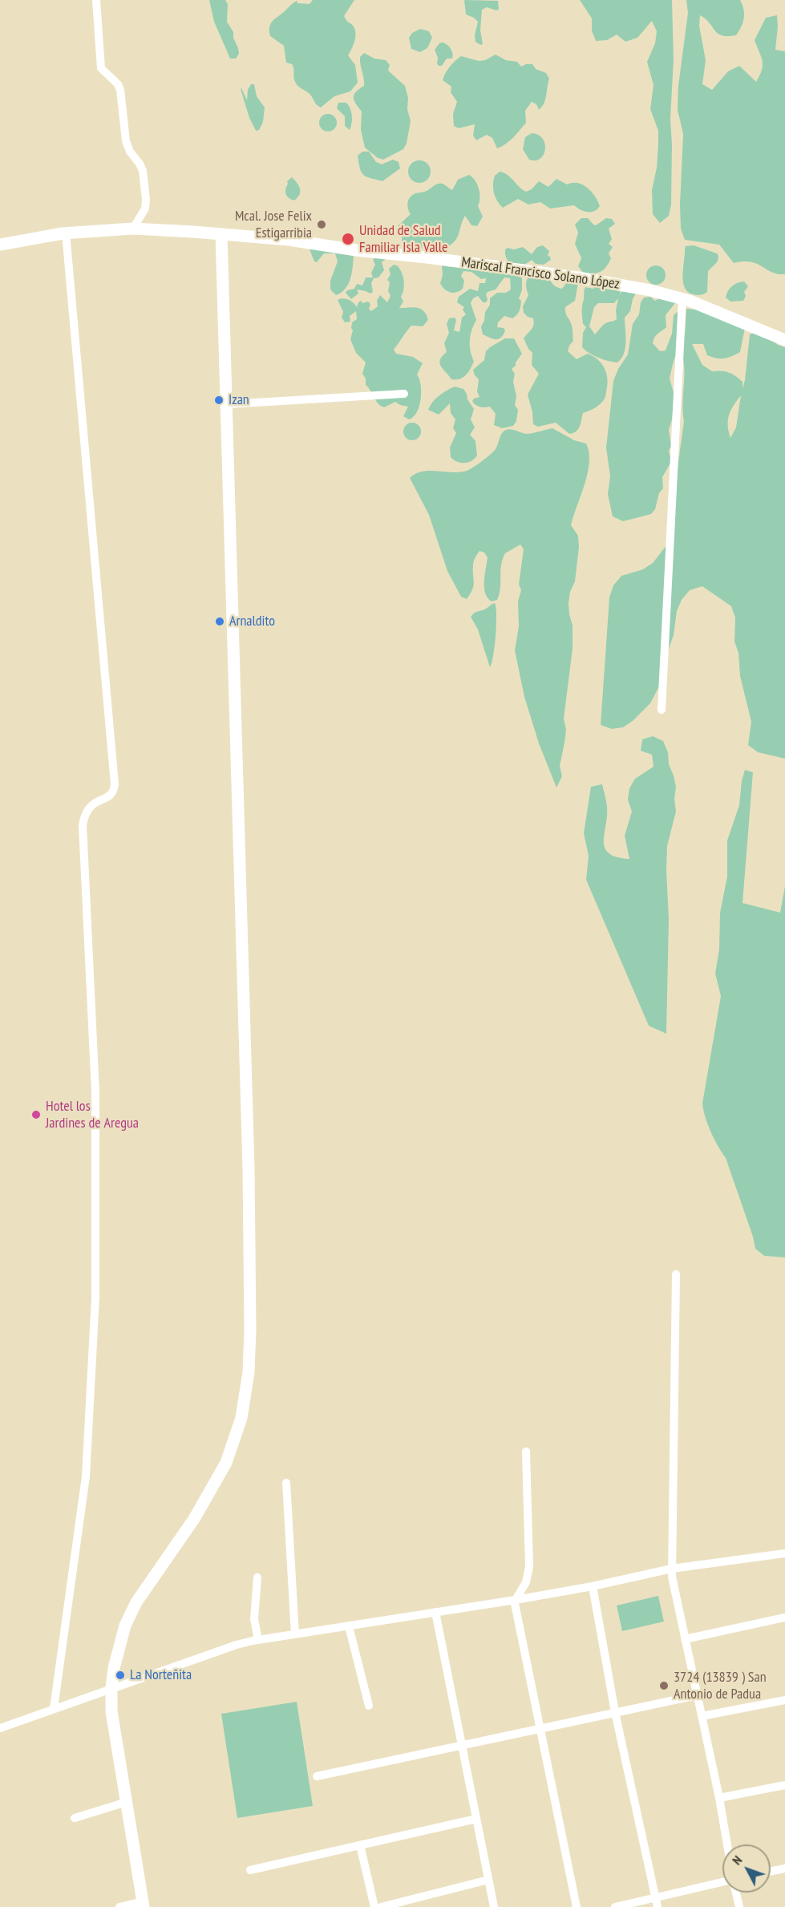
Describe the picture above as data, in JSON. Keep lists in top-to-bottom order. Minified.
{"streets":{"street":["Mariscal Francisco Solano López"]},"places":["Mcal. Jose Felix Estigarribia","Unidad de Salud Familiar Isla Valle","Izan","Arnaldito","Hotel los Jardines de Aregua","La Norteñita","3724 (13839 ) San Antonio de Padua"],"north":"top left"}
